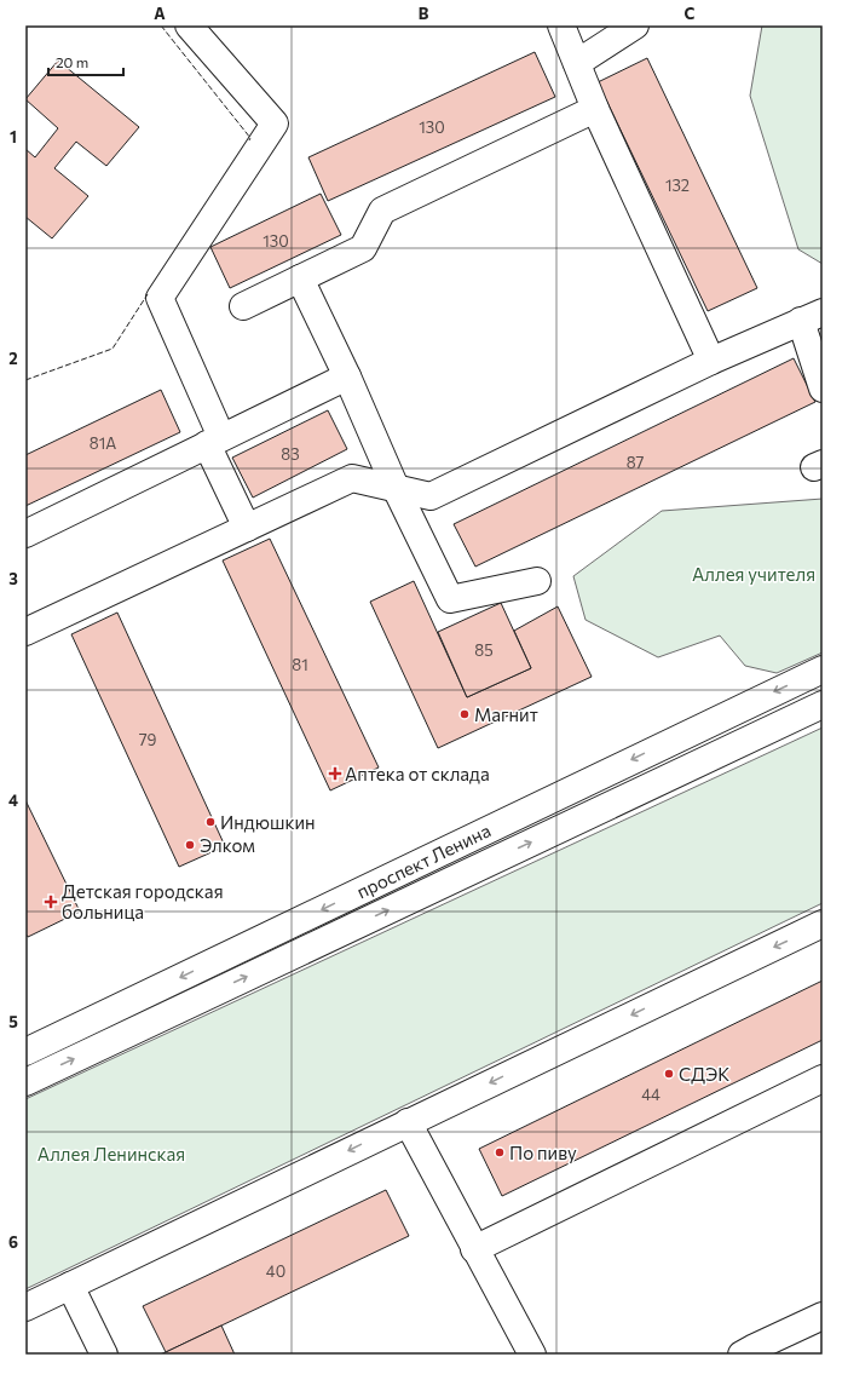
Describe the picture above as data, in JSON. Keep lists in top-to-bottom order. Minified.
{"streets":{"main road":["проспект Ленина"]},"parks":["Аллея учителя","Аллея Ленинская"],"places":{"other":["Магнит","Индюшкин","Элком","СДЭК","По пиву"],"health":["Аптека от склада","Детская городская больница"]},"house_numbers":["130","132","130","81А","83","87","85","81","79","44","40"],"scale_bar":"20 m","grid":{"columns":["A","B","C"],"rows":["1","2","3","4","5","6"]}}
